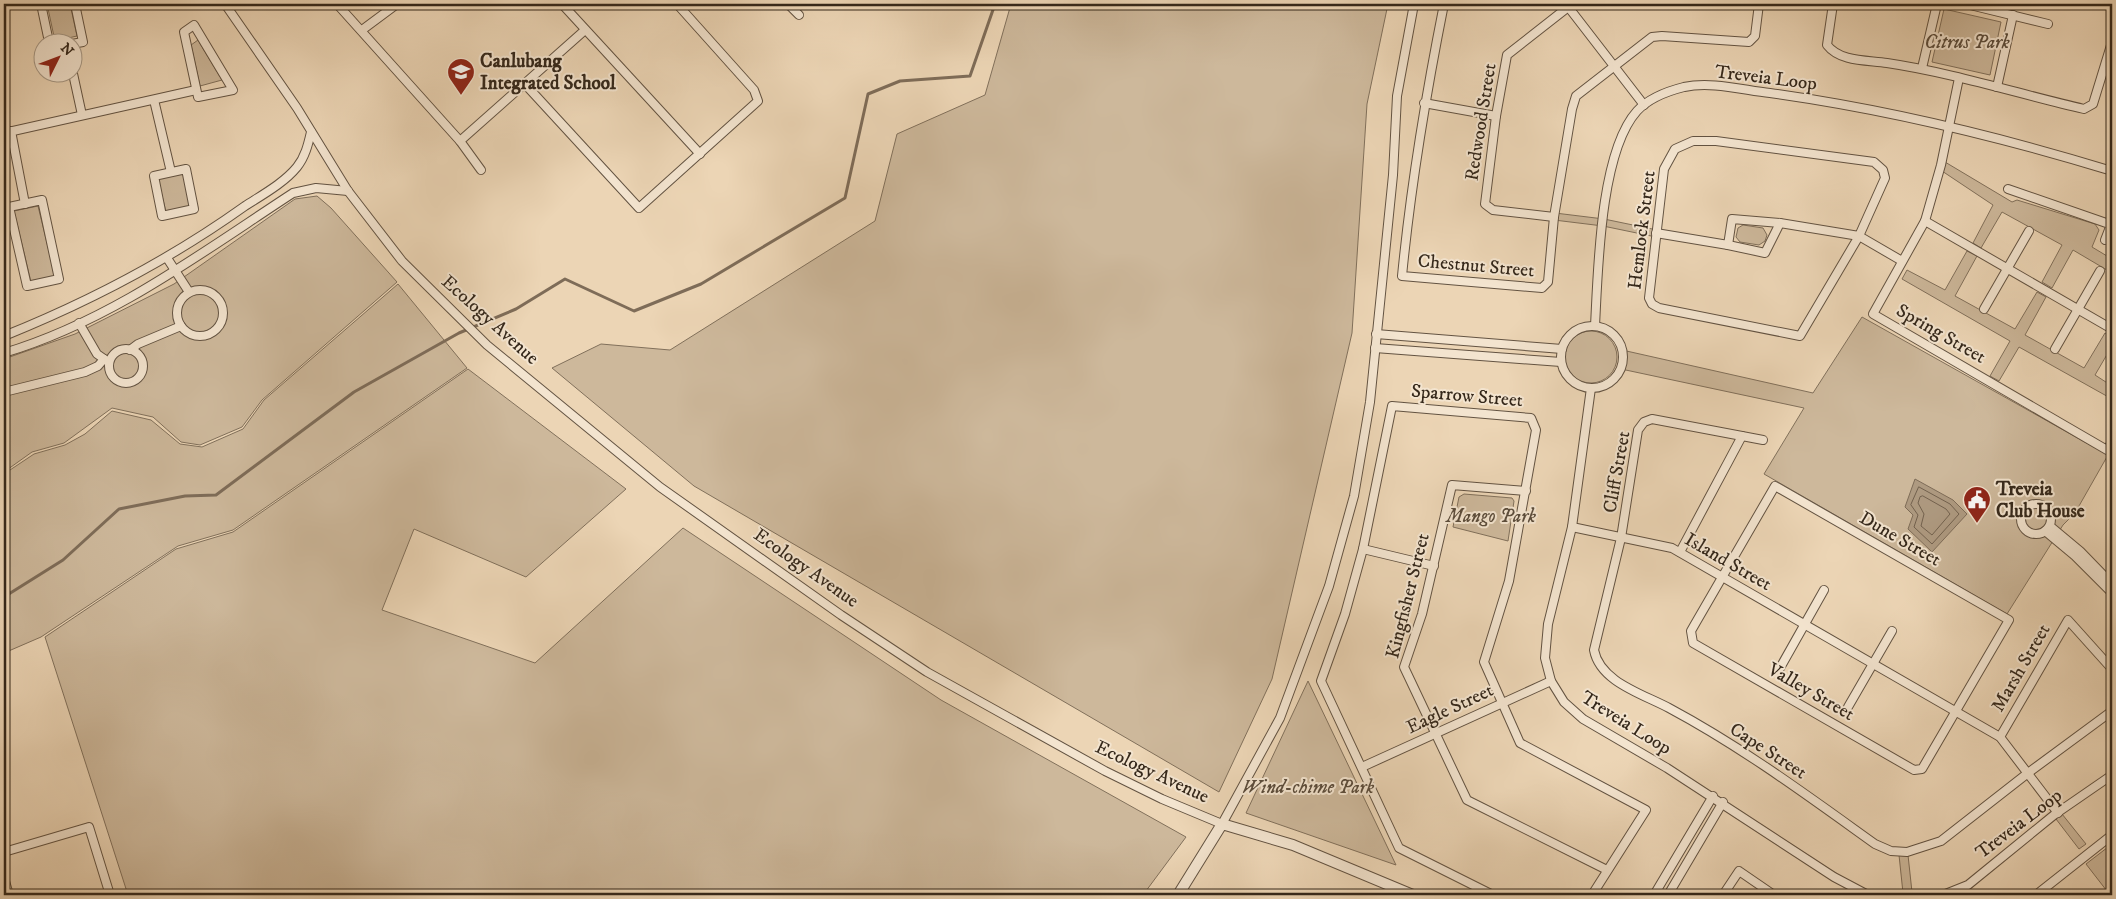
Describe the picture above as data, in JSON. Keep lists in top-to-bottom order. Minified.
{"streets":{"street":["Treveia Loop","Redwood Street","Hemlock Street","Chestnut Street","Ecology Avenue","Spring Street","Sparrow Street","Cliff Street","Dune Street","Island Street","Kingfisher Street","Marsh Street","Valley Street","Eagle Street","Cape Street"]},"crossings":[["Treveia Loop","Spring Street"],["Treveia Loop","Island Street"],["Treveia Loop","Eagle Street"],["Redwood Street","Chestnut Street"],["Sparrow Street","Kingfisher Street"],["Sparrow Street","Eagle Street"],["Cliff Street","Island Street"],["Cliff Street","Cape Street"],["Dune Street","Island Street"],["Dune Street","Valley Street"],["Island Street","Marsh Street"],["Island Street","Valley Street"],["Island Street","Cape Street"],["Kingfisher Street","Eagle Street"]],"parks":["Citrus Park","Mango Park","Wind-chime Park"],"places":{"school or university":["Canlubang Integrated School"],"public building":["Treveia Club House"]},"north":"top right"}
